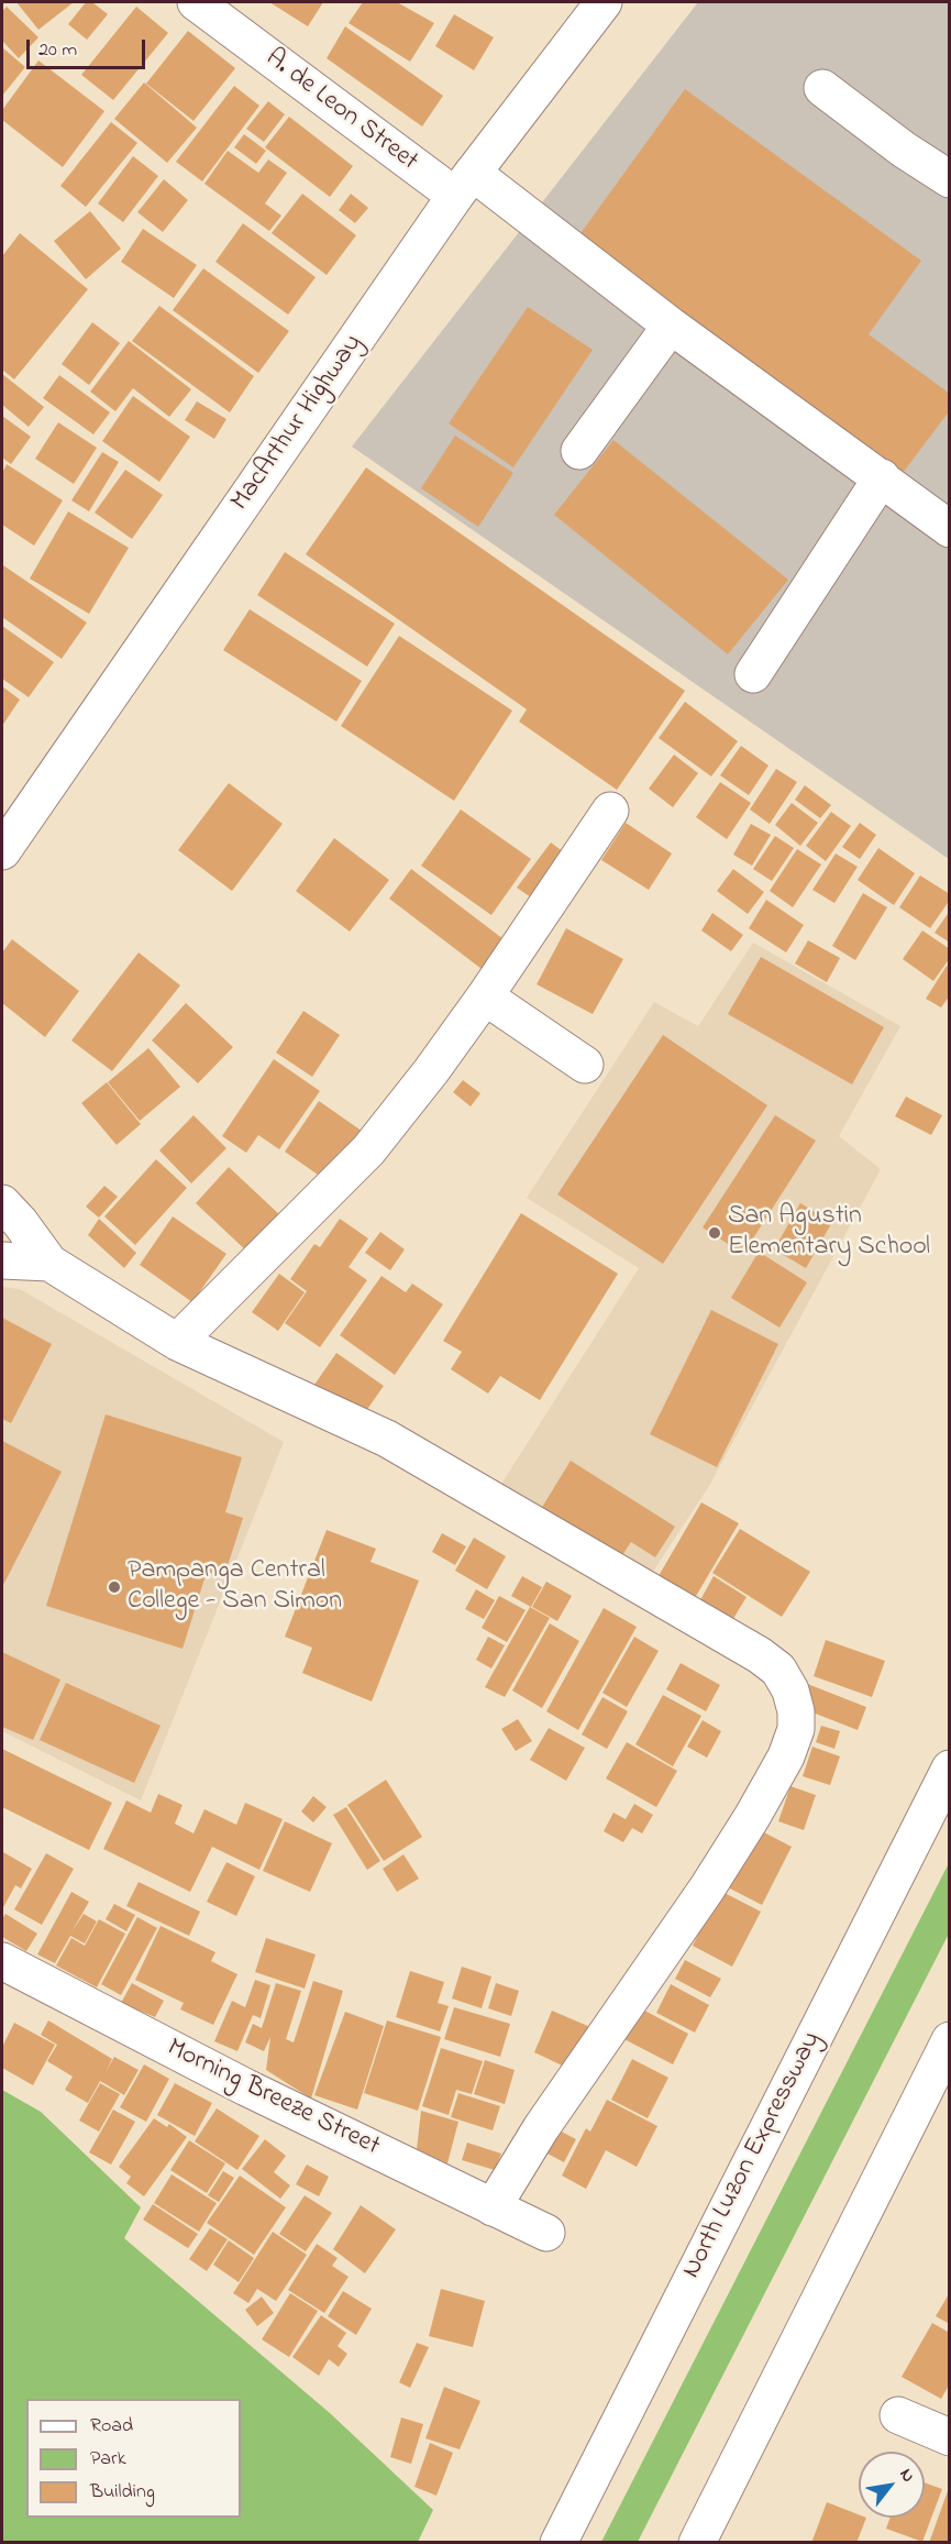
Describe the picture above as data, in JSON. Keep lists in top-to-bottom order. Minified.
{"streets":{"main road":["A. de Leon Street","MacArthur Highway","Morning Breeze Street","North Luzon Expressway"]},"crossings":[["A. de Leon Street","MacArthur Highway"]],"places":["San Agustin Elementary School","Pampanga Central College - San Simon"],"legend":["Road","Park","Building"],"scale_bar":"20 m","north":"top right"}
